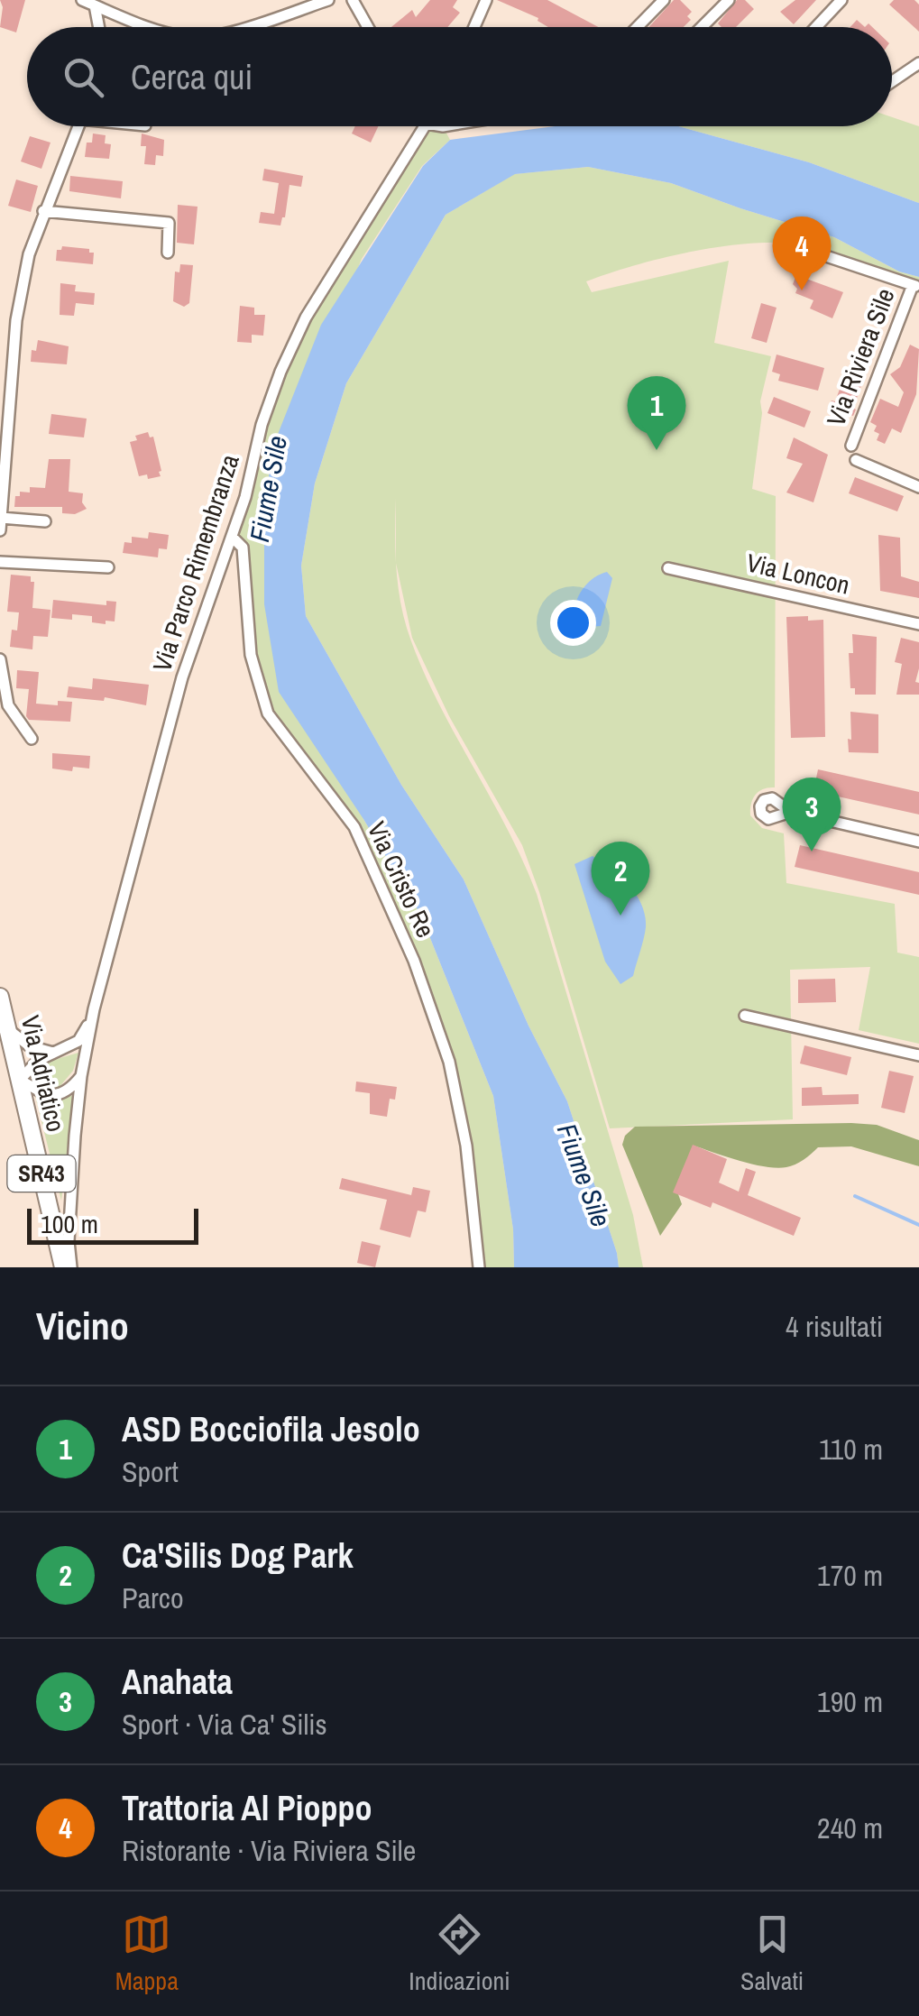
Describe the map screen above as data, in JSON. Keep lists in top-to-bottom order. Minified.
{"streets":{"main road":["Via Adriatico","SR43"],"street":["Via Riviera Sile","Via Parco Rimembranza","Via Loncon","Via Cristo Re"]},"crossings":[["Via Parco Rimembranza","Via Cristo Re"],["Via Parco Rimembranza","Via Adriatico"]],"water":["Fiume Sile"],"scale_bar":"100 m","page":{"search":"Cerca qui","pins":["4","1","3","2"],"scale":"100 m","heading":["Vicino","4 risultati"],"list":[{"mark":"1","name":"ASD Bocciofila Jesolo","note":"Sport","value":"110 m"},{"mark":"2","name":"Ca'Silis Dog Park","note":"Parco","value":"170 m"},{"mark":"3","name":"Anahata","note":"Sport · Via Ca' Silis","value":"190 m"},{"mark":"4","name":"Trattoria Al Pioppo","note":"Ristorante · Via Riviera Sile","value":"240 m"}],"nav":["Mappa","Indicazioni","Salvati"]}}
